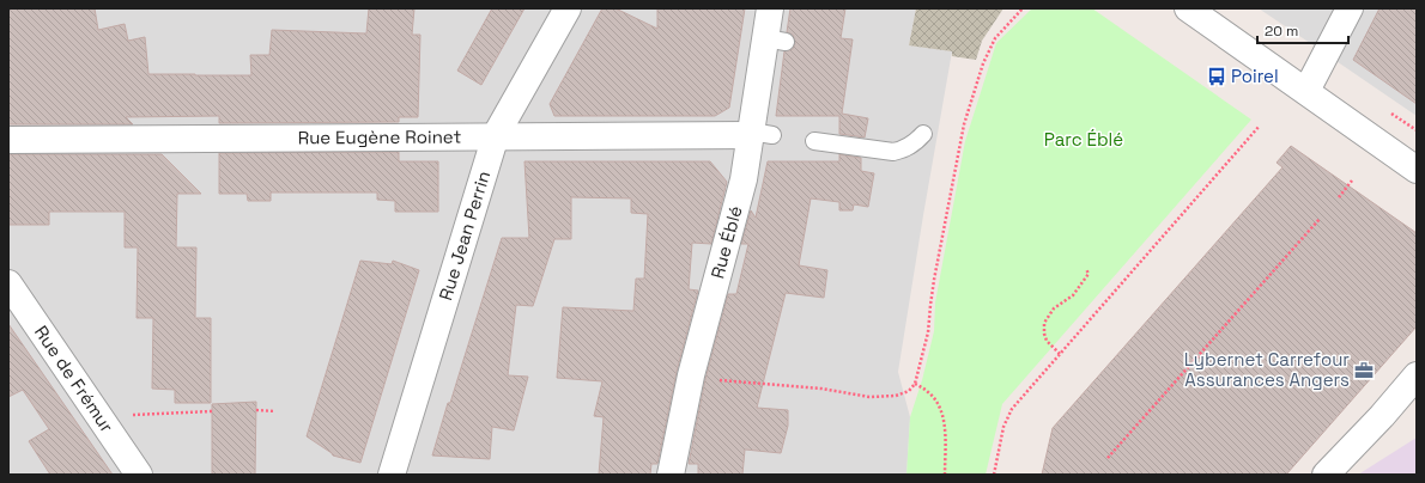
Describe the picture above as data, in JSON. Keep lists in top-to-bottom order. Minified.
{"streets":{"street":["Rue Eugène Roinet","Rue Jean Perrin","Rue Éblé","Rue de Frémur"]},"crossings":[["Rue Eugène Roinet","Rue Jean Perrin"],["Rue Eugène Roinet","Rue Éblé"]],"parks":["Parc Éblé"],"places":{"bus stop":["Poirel"],"office":["Lybernet Carrefour Assurances Angers"]},"scale_bar":"20 m"}
